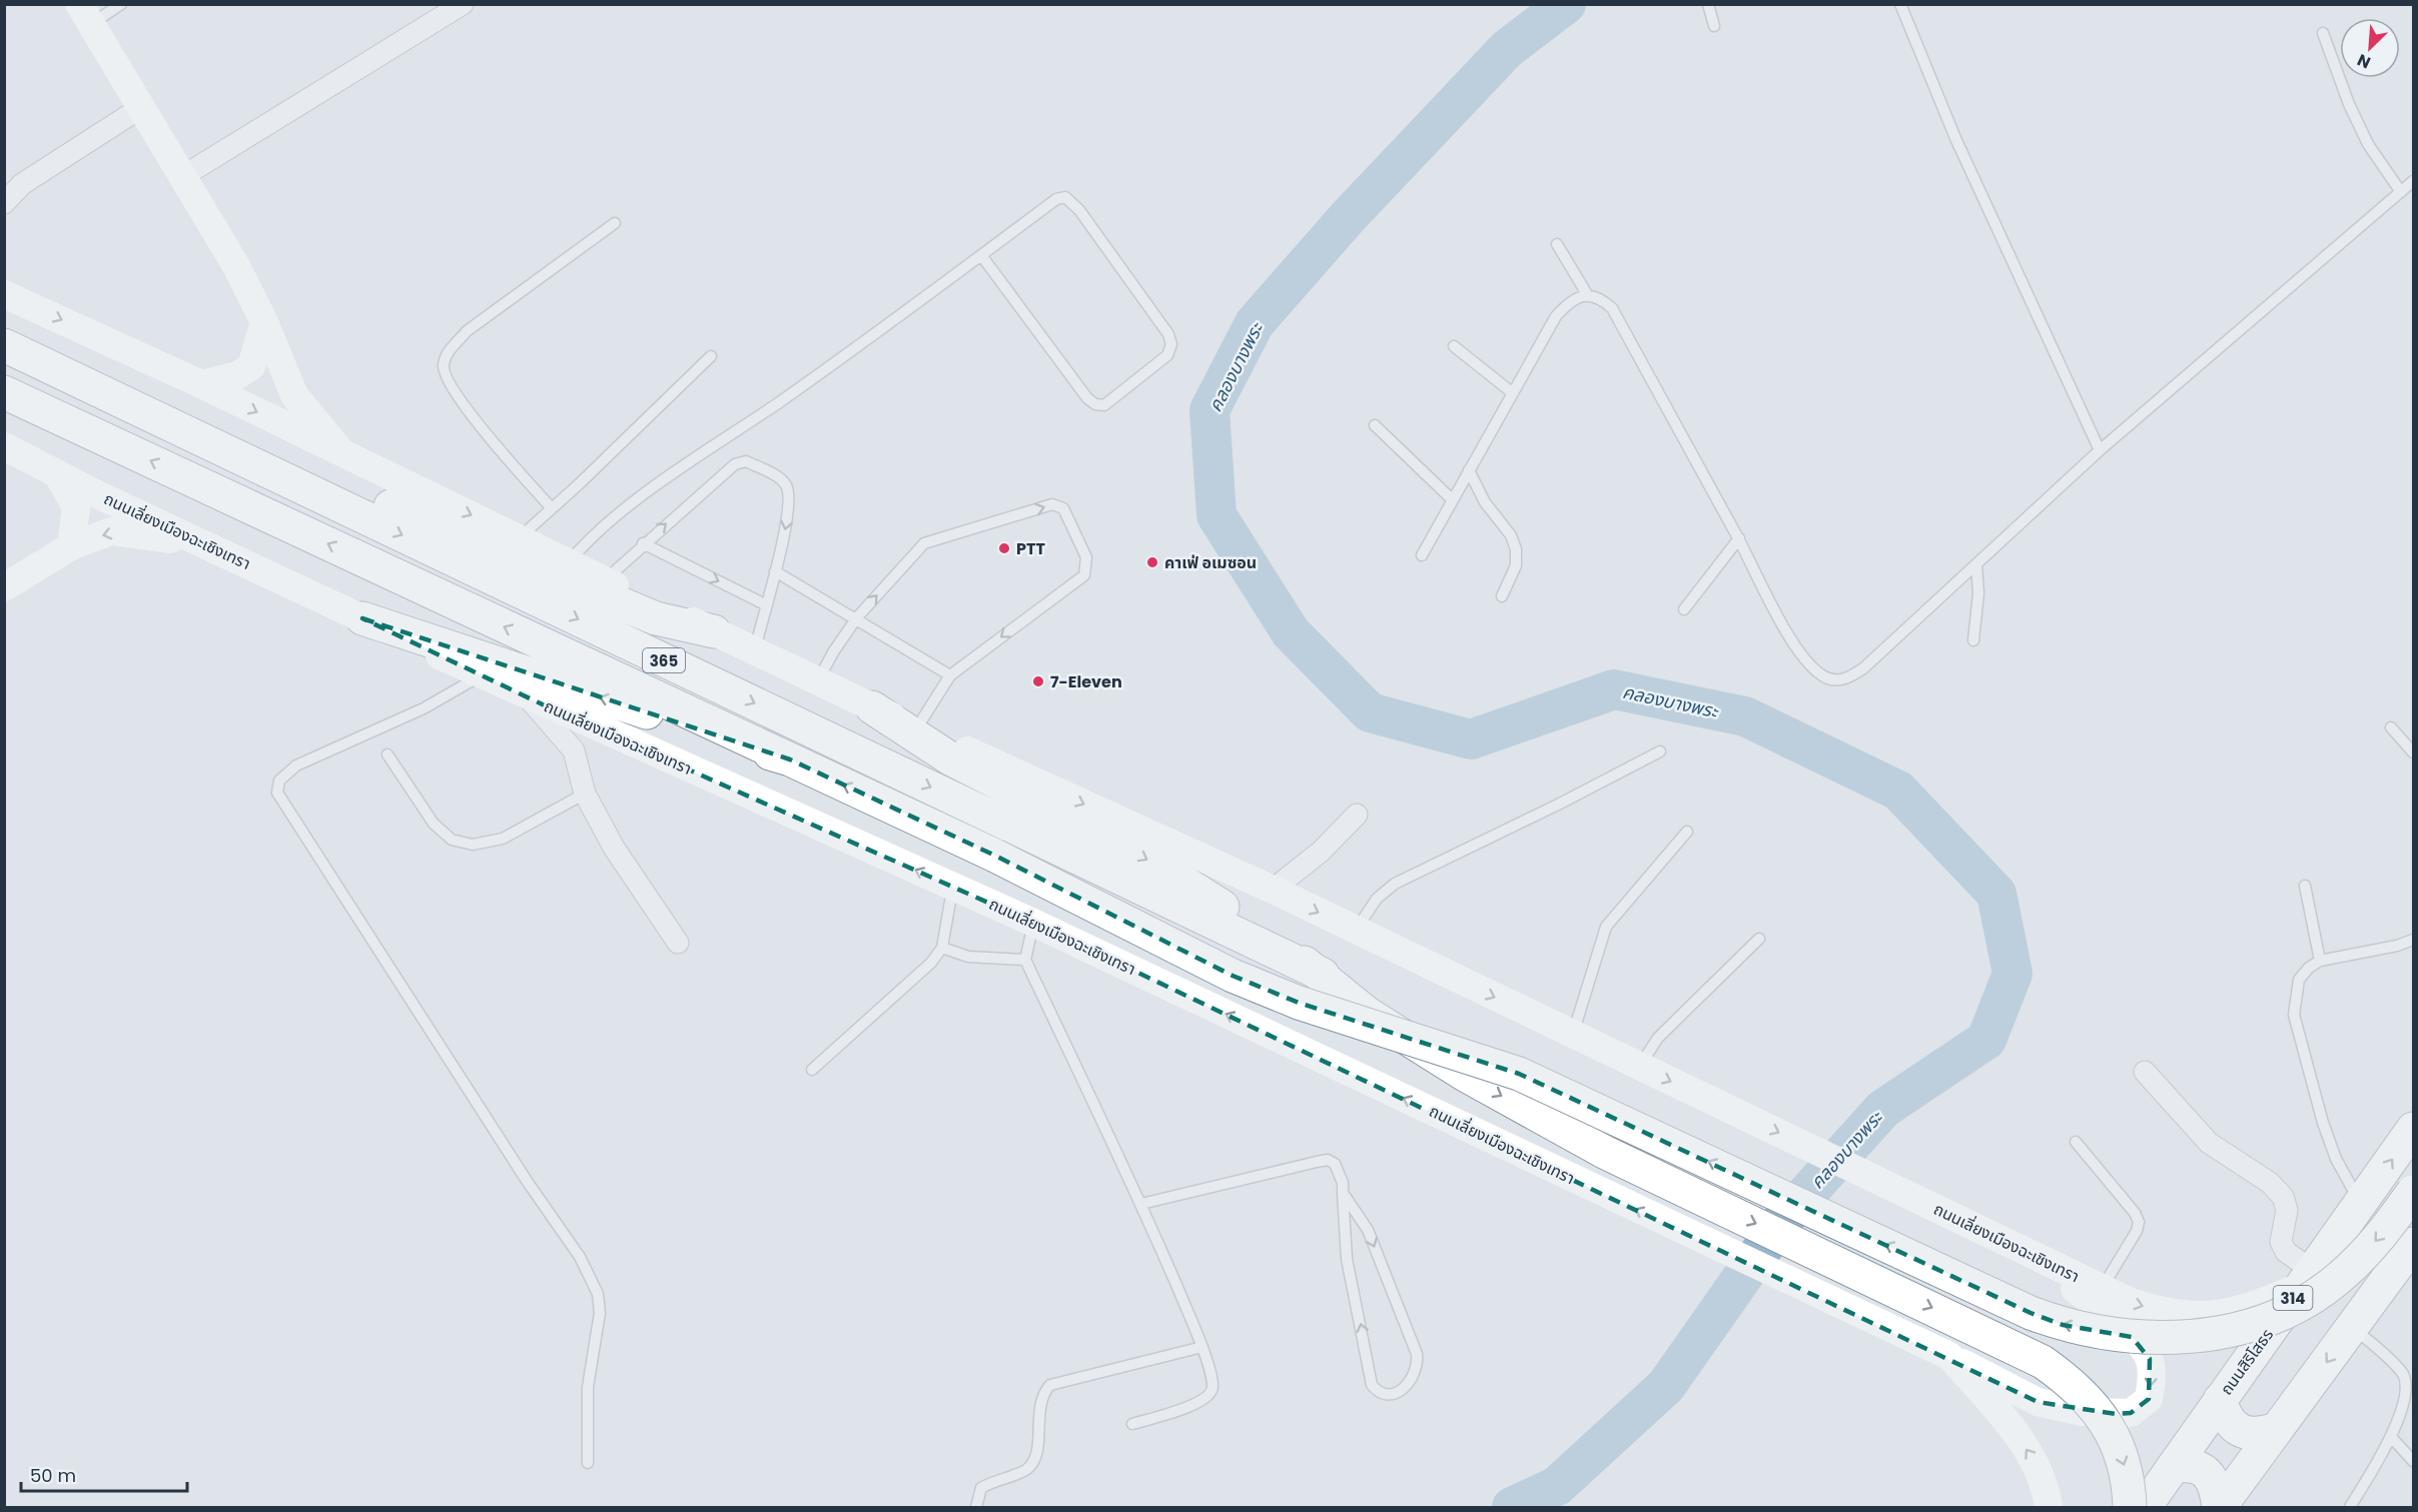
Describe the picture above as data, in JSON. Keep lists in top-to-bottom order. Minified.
{"streets":{"highway":["365","314","ถนนสิริโสธร"],"main road":["ถนนเลี่ยงเมืองฉะเชิงเทรา"]},"crossings":[["ถนนเลี่ยงเมืองฉะเชิงเทรา","ถนนสิริโสธร"]],"water":["คลองบางพระ"],"places":["PTT","คาเฟ่ อเมซอน","7-Eleven"],"scale_bar":"50 m","north":"bottom left"}
